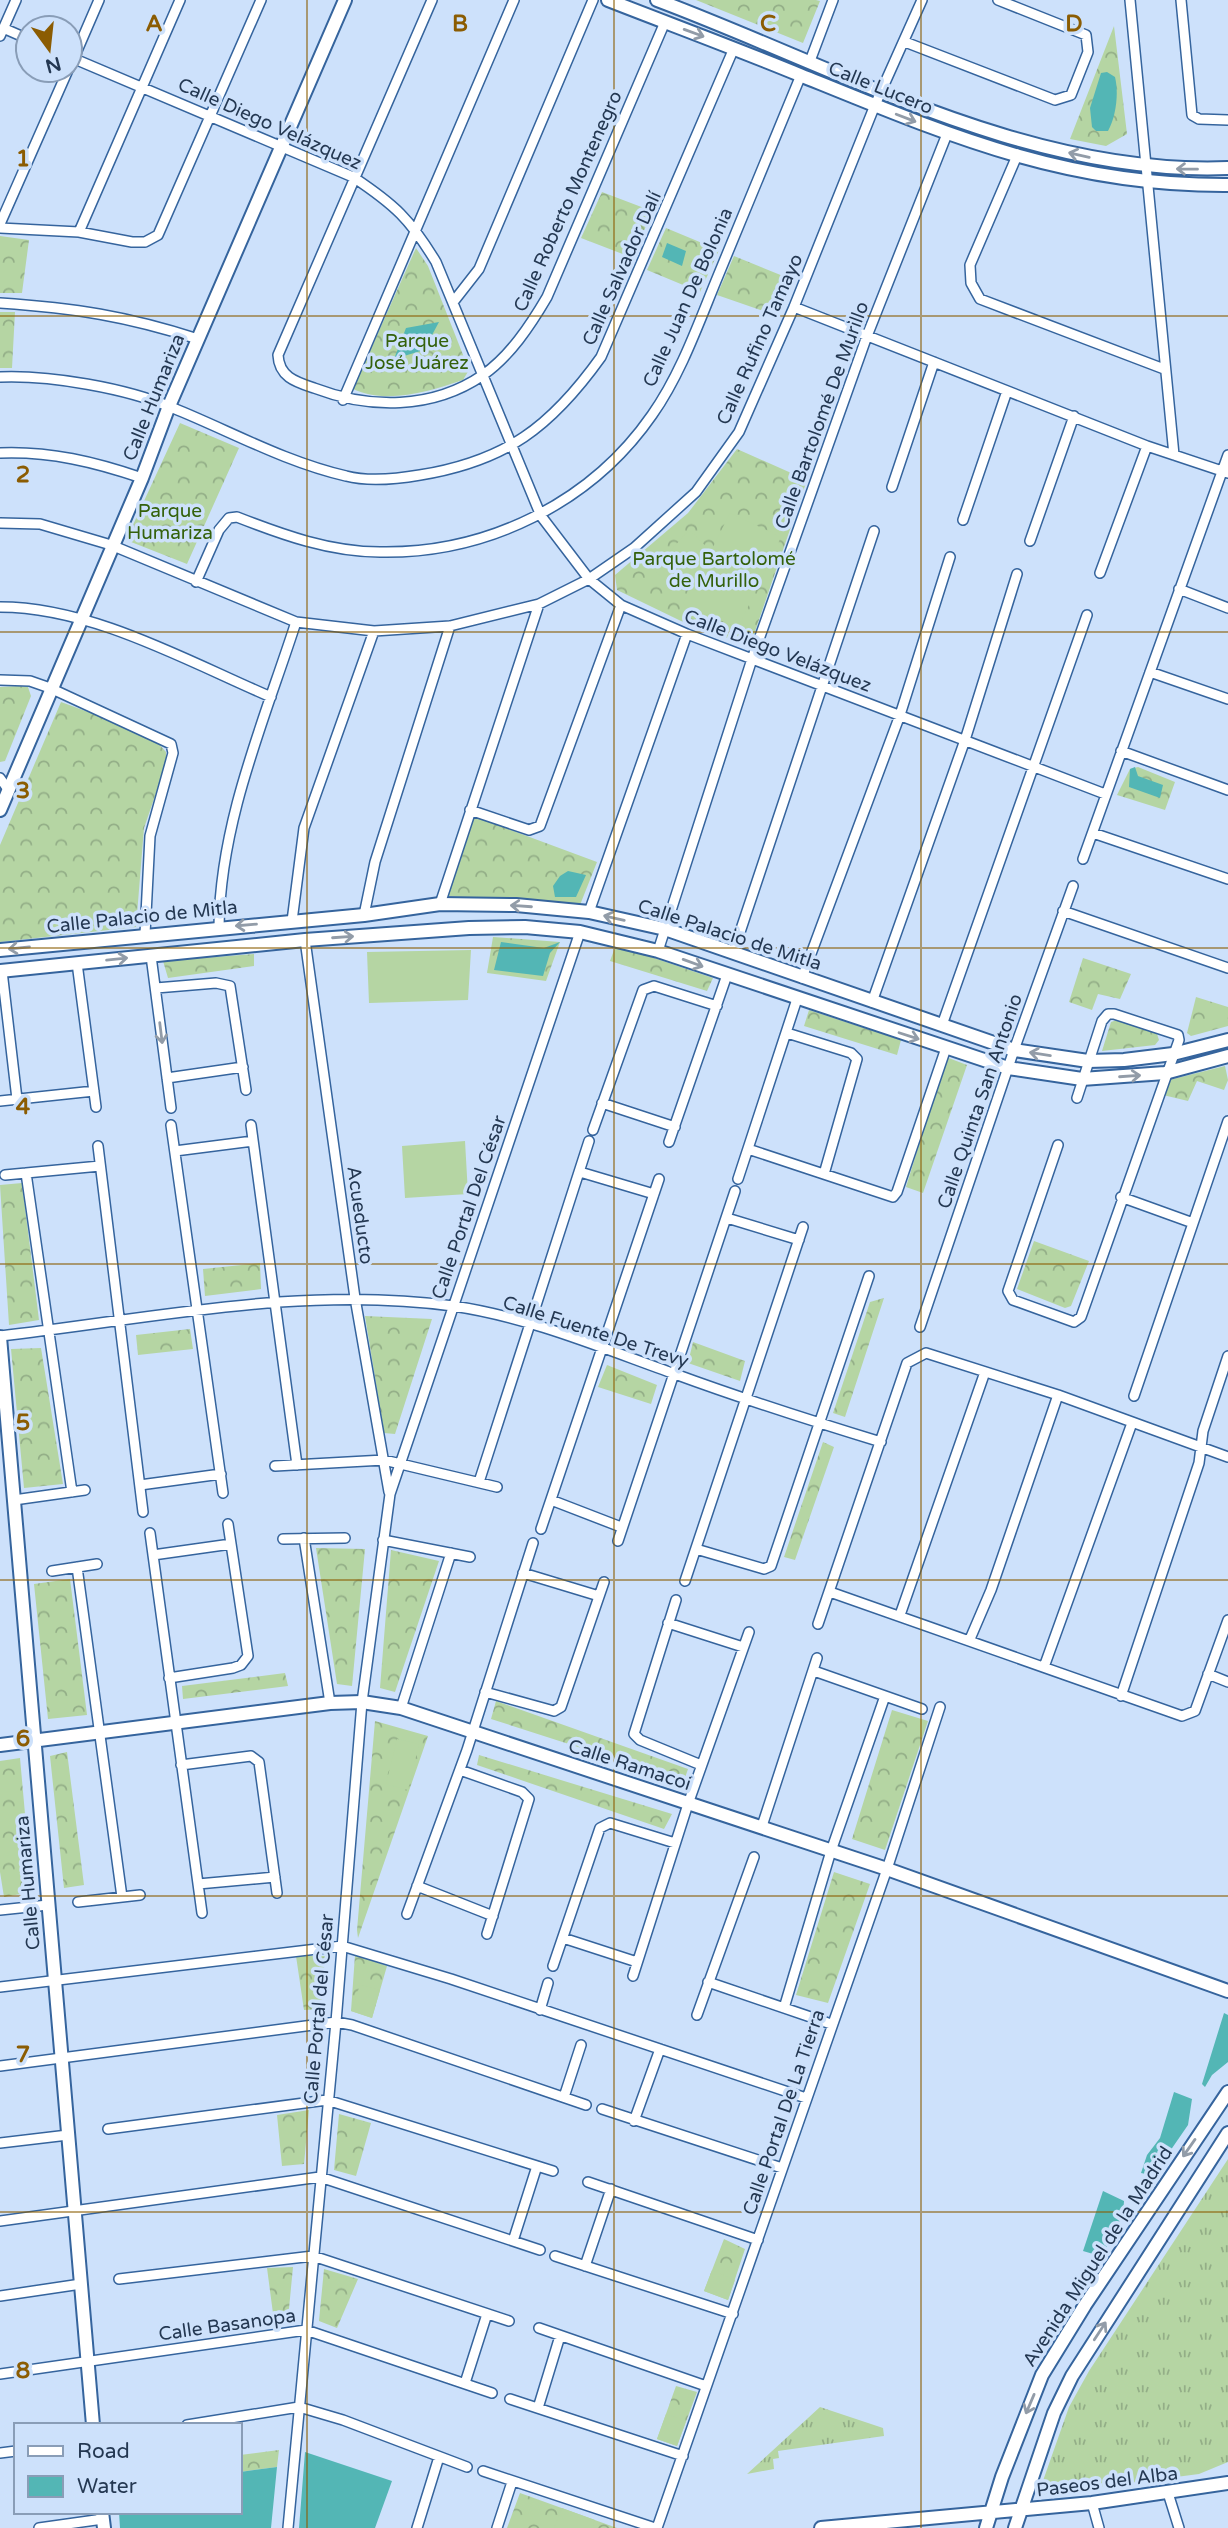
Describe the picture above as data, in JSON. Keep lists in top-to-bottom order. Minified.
{"streets":{"street":["Calle Lucero","Calle Diego Velázquez","Calle Roberto Montenegro","Calle Salvador Dalí","Calle Juan De Bolonia","Calle Rufino Tamayo","Calle Humariza","Calle Bartolomé De Murillo","Calle Palacio de Mitla","Calle Quinta San Antonio","Calle Portal Del César","Acueducto","Calle Fuente De Trevy","Calle Ramacoi","Calle Portal del César","Calle Portal De La Tierra","Avenida Miguel de la Madrid","Calle Basanopa","Paseos del Alba"]},"crossings":[["Calle Lucero","Calle Roberto Montenegro"],["Calle Lucero","Calle Salvador Dalí"],["Calle Lucero","Calle Juan De Bolonia"],["Calle Lucero","Calle Rufino Tamayo"],["Calle Lucero","Calle Bartolomé De Murillo"],["Calle Diego Velázquez","Calle Roberto Montenegro"],["Calle Diego Velázquez","Calle Salvador Dalí"],["Calle Diego Velázquez","Calle Juan De Bolonia"],["Calle Diego Velázquez","Calle Rufino Tamayo"],["Calle Diego Velázquez","Calle Humariza"],["Calle Diego Velázquez","Calle Bartolomé De Murillo"],["Calle Salvador Dalí","Calle Humariza"],["Calle Juan De Bolonia","Calle Rufino Tamayo"],["Calle Rufino Tamayo","Calle Humariza"],["Calle Humariza","Calle Fuente De Trevy"],["Calle Humariza","Calle Ramacoi"],["Calle Humariza","Calle Basanopa"],["Calle Bartolomé De Murillo","Calle Palacio de Mitla"],["Calle Palacio de Mitla","Calle Quinta San Antonio"],["Calle Palacio de Mitla","Calle Portal Del César"],["Calle Palacio de Mitla","Acueducto"],["Calle Portal Del César","Acueducto"],["Calle Portal Del César","Calle Fuente De Trevy"],["Calle Portal Del César","Calle Portal del César"],["Acueducto","Calle Fuente De Trevy"],["Acueducto","Calle Portal del César"],["Calle Ramacoi","Calle Portal del César"],["Calle Ramacoi","Calle Portal De La Tierra"],["Calle Portal del César","Calle Basanopa"],["Avenida Miguel de la Madrid","Paseos del Alba"]],"parks":["Parque José Juárez","Parque Humariza","Parque Bartolomé de Murillo"],"legend":["Road","Water"],"north":"bottom","grid":{"columns":["A","B","C","D"],"rows":["1","2","3","4","5","6","7","8"]}}
